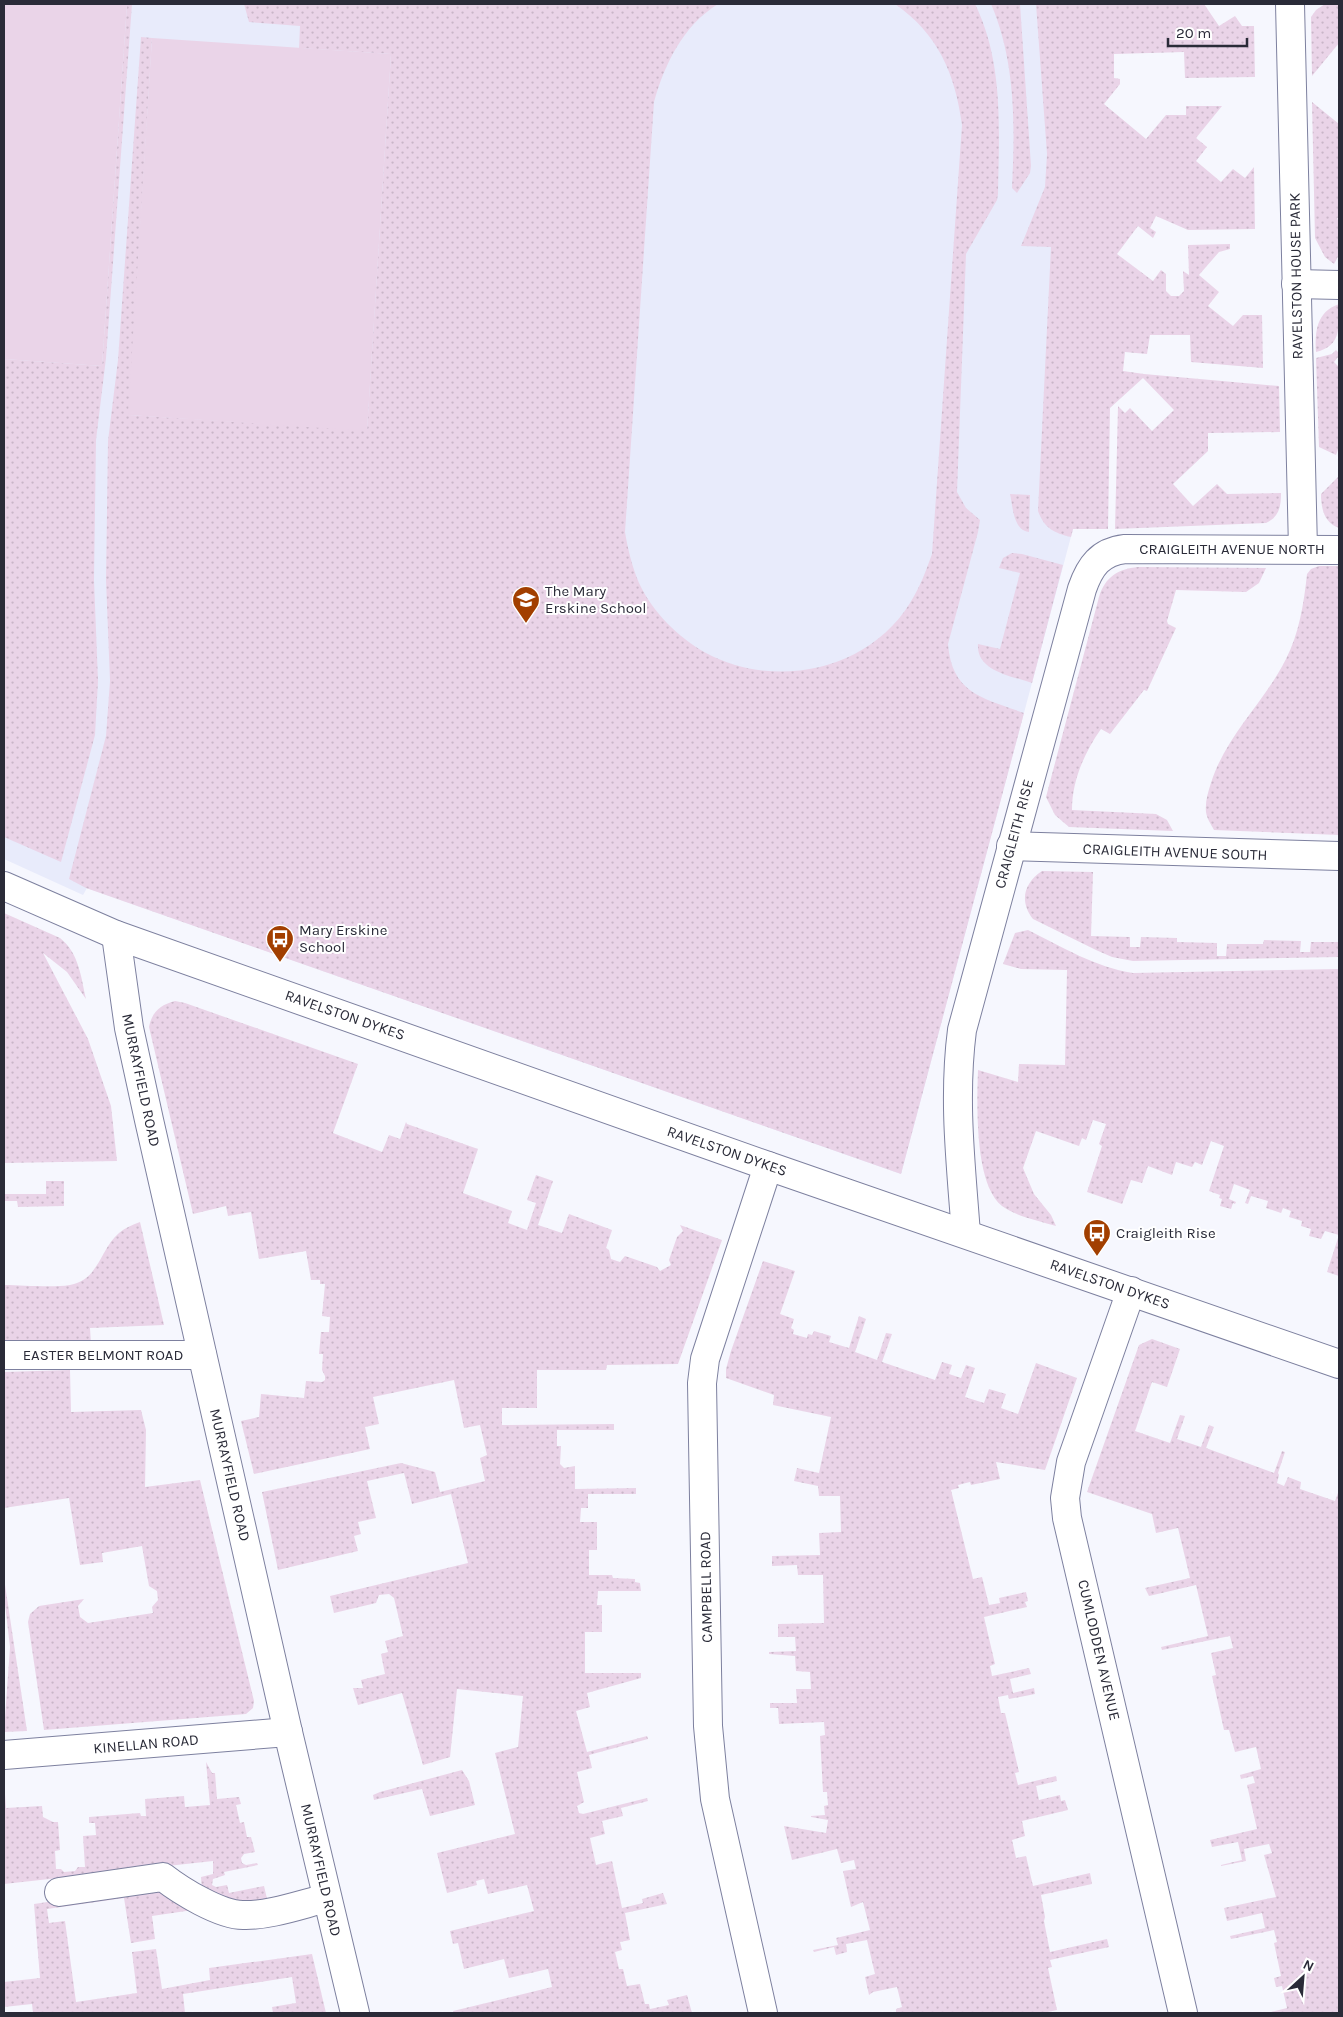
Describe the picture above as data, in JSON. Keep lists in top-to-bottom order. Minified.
{"streets":{"street":["RAVELSTON HOUSE PARK","CRAIGLEITH AVENUE NORTH","CRAIGLEITH RISE","CRAIGLEITH AVENUE SOUTH","RAVELSTON DYKES","MURRAYFIELD ROAD","EASTER BELMONT ROAD","CAMPBELL ROAD","CUMLODDEN AVENUE","KINELLAN ROAD"]},"crossings":[["RAVELSTON HOUSE PARK","CRAIGLEITH AVENUE NORTH"],["CRAIGLEITH AVENUE NORTH","CRAIGLEITH RISE"],["CRAIGLEITH RISE","CRAIGLEITH AVENUE SOUTH"],["CRAIGLEITH RISE","RAVELSTON DYKES"],["RAVELSTON DYKES","MURRAYFIELD ROAD"],["RAVELSTON DYKES","CAMPBELL ROAD"],["RAVELSTON DYKES","CUMLODDEN AVENUE"],["MURRAYFIELD ROAD","EASTER BELMONT ROAD"],["MURRAYFIELD ROAD","KINELLAN ROAD"]],"places":{"school or university":["The Mary Erskine School"],"bus stop":["Mary Erskine School","Craigleith Rise"]},"scale_bar":"20 m","north":"top right"}
